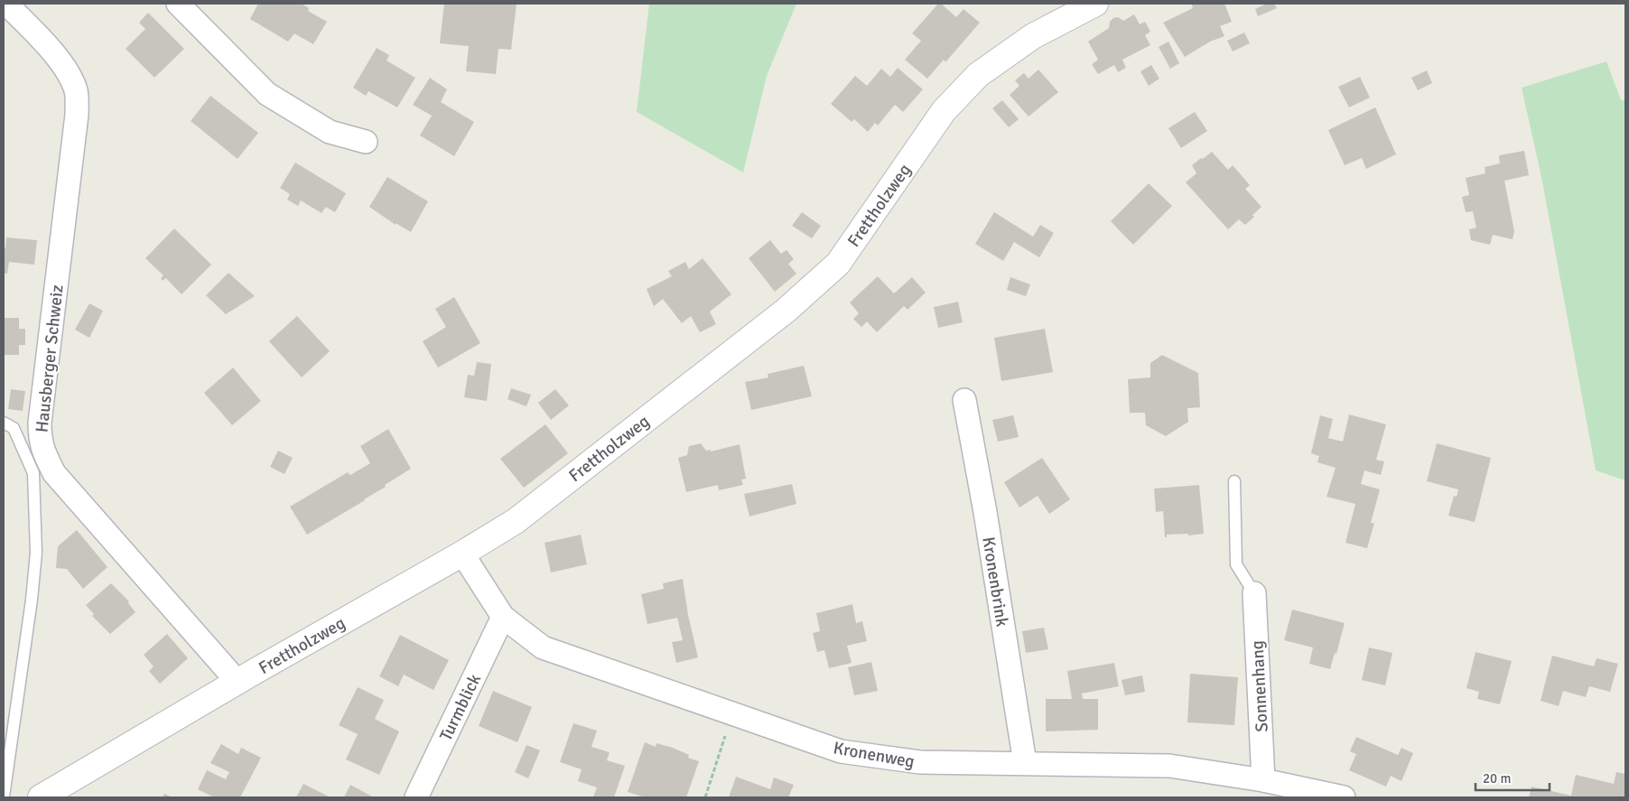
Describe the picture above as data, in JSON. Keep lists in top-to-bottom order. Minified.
{"streets":{"street":["Frettholzweg","Hausberger Schweiz","Kronenbrink","Sonnenhang","Turmblick","Kronenweg"]},"crossings":[["Frettholzweg","Hausberger Schweiz"],["Frettholzweg","Kronenweg"],["Kronenbrink","Kronenweg"],["Sonnenhang","Kronenweg"],["Turmblick","Kronenweg"]],"scale_bar":"20 m"}
